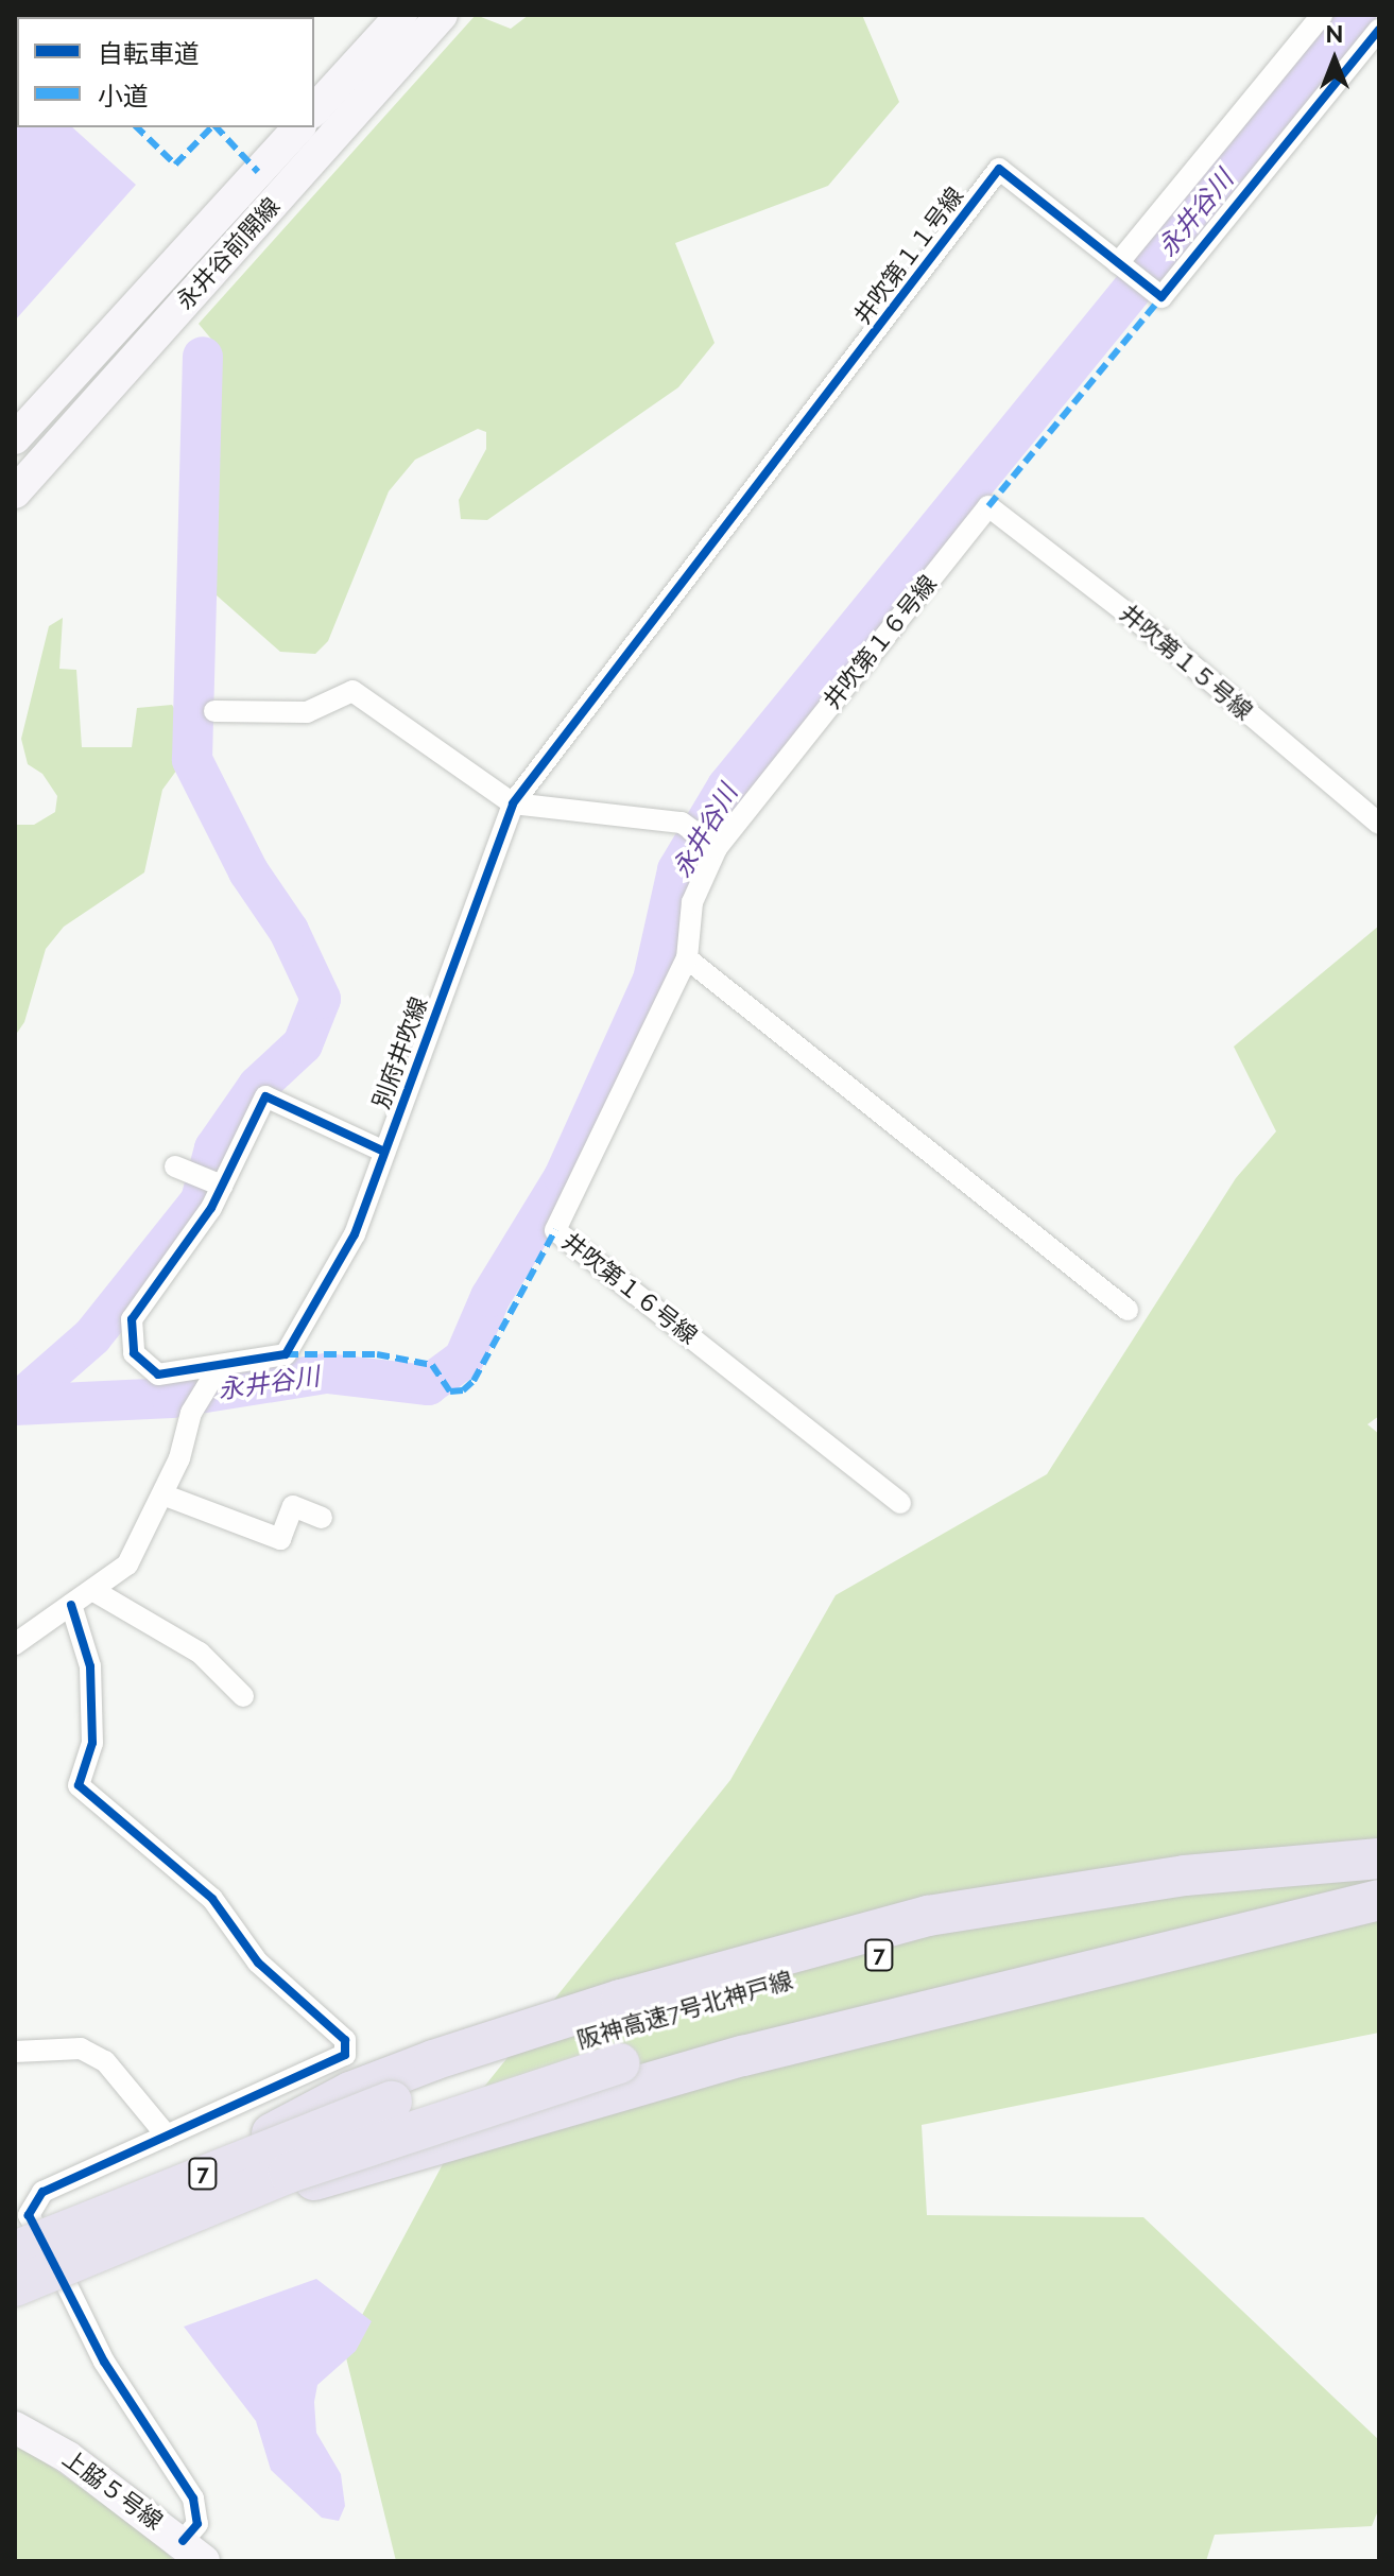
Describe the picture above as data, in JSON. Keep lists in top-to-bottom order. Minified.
{"streets":{"highway":["7","阪神高速7号北神戸線"],"street":["永井谷前開線","井吹第１１号線","井吹第１６号線","井吹第１５号線","別府井吹線","上脇５号線"]},"crossings":[["井吹第１１号線","別府井吹線"],["井吹第１６号線","井吹第１５号線"]],"water":["永井谷川"],"legend":["自転車道","小道"],"north":"top"}
